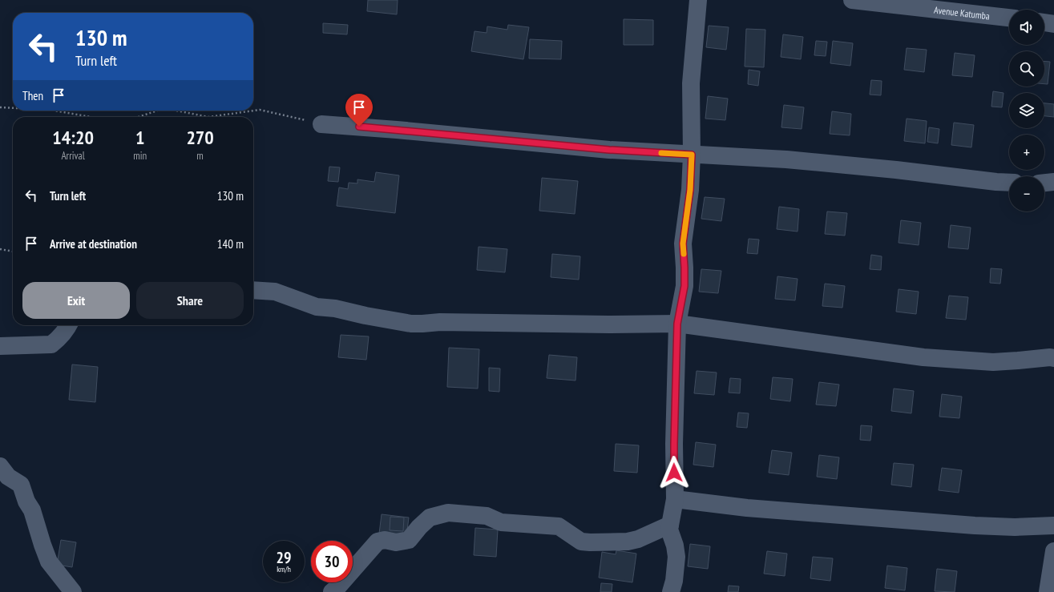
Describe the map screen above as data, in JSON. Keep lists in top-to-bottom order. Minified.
{"streets":{"street":["Avenue Katumba"]},"page":{"map_buttons":["+","−"],"turn":["130 m","Turn left"],"then":"Then","eta":["14:20","Arrival","1","min","270","m"],"list":[{"name":"Turn left","value":"130 m"},{"name":"Arrive at destination","value":"140 m"}],"buttons":["Exit","Share"],"speed":"29 km/h","limit":"30"}}
